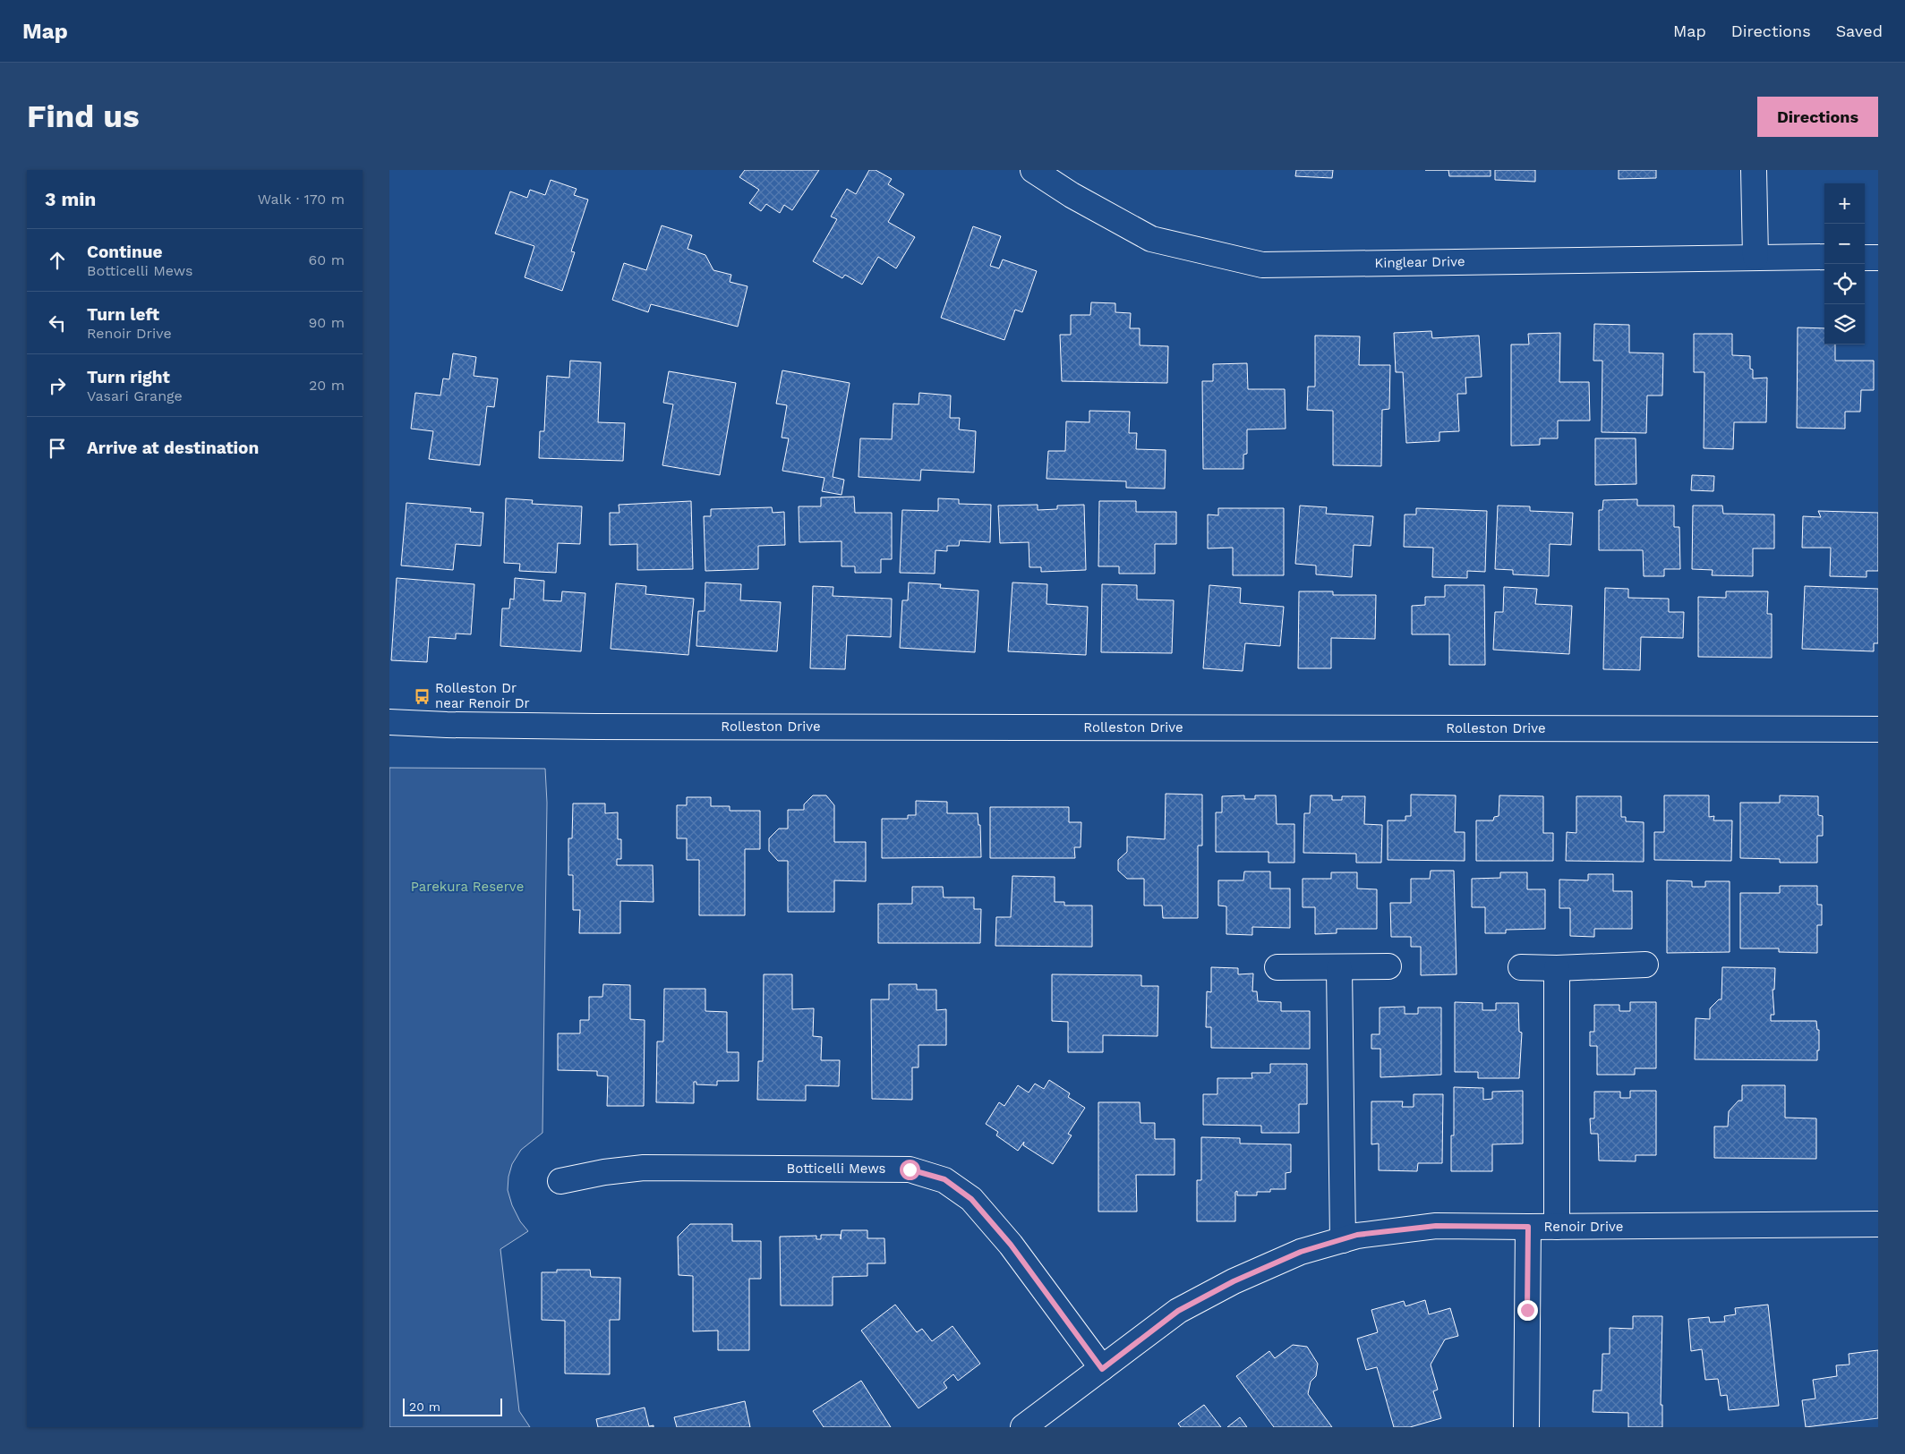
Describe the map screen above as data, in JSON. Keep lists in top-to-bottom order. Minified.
{"streets":{"street":["Kinglear Drive","Rolleston Drive","Botticelli Mews","Renoir Drive"]},"crossings":[["Botticelli Mews","Renoir Drive"]],"parks":["Parekura Reserve"],"places":{"bus stop":["Rolleston Dr near Renoir Dr"]},"scale_bar":"20 m","page":{"header":"Map","nav":["Map","Directions","Saved"],"buttons":"Directions","title":"Find us","heading":["3 min","Walk · 170 m"],"map_buttons":["+","−"],"list":[["Continue","Botticelli Mews","60 m"],["Turn left","Renoir Drive","90 m"],["Turn right","Vasari Grange","20 m"],"Arrive at destination"],"scale":"20 m"}}
